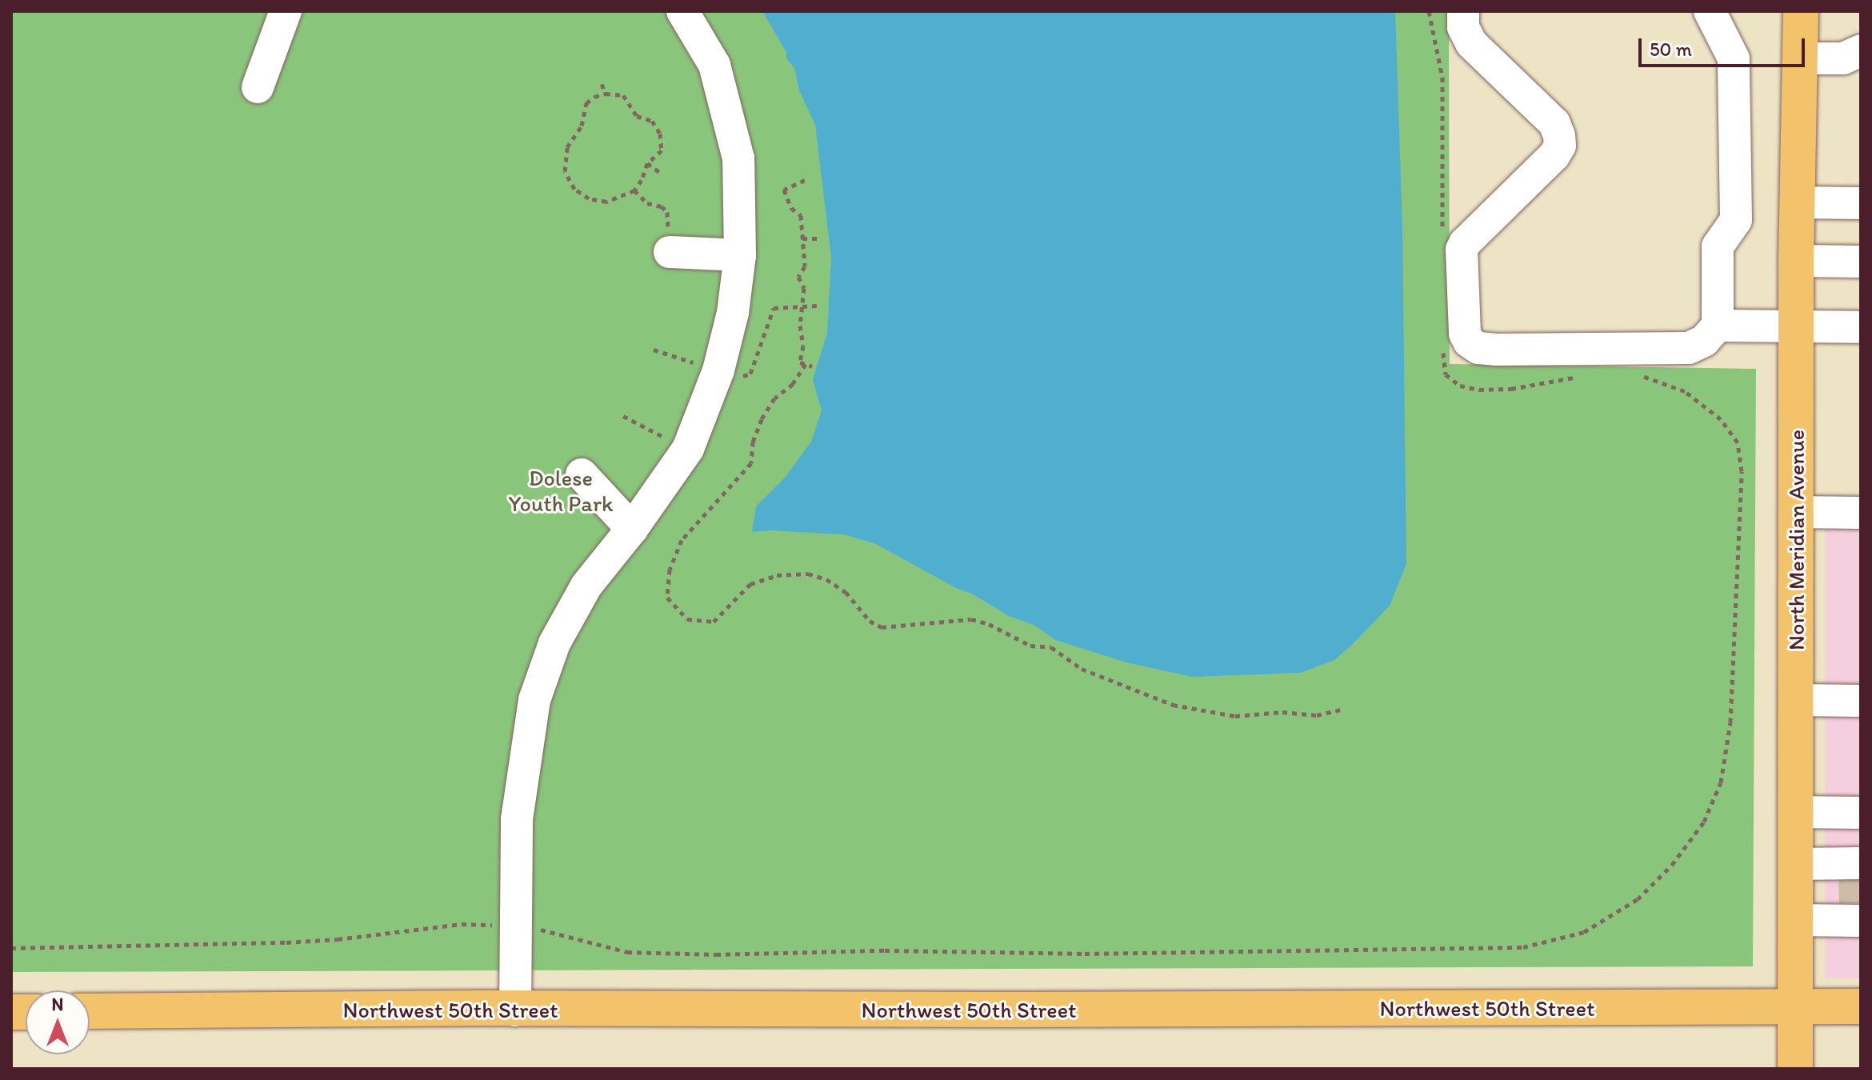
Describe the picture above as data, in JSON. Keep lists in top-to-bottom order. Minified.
{"streets":{"main road":["North Meridian Avenue","Northwest 50th Street"]},"crossings":[["North Meridian Avenue","Northwest 50th Street"]],"parks":["Dolese Youth Park"],"scale_bar":"50 m","north":"top"}
